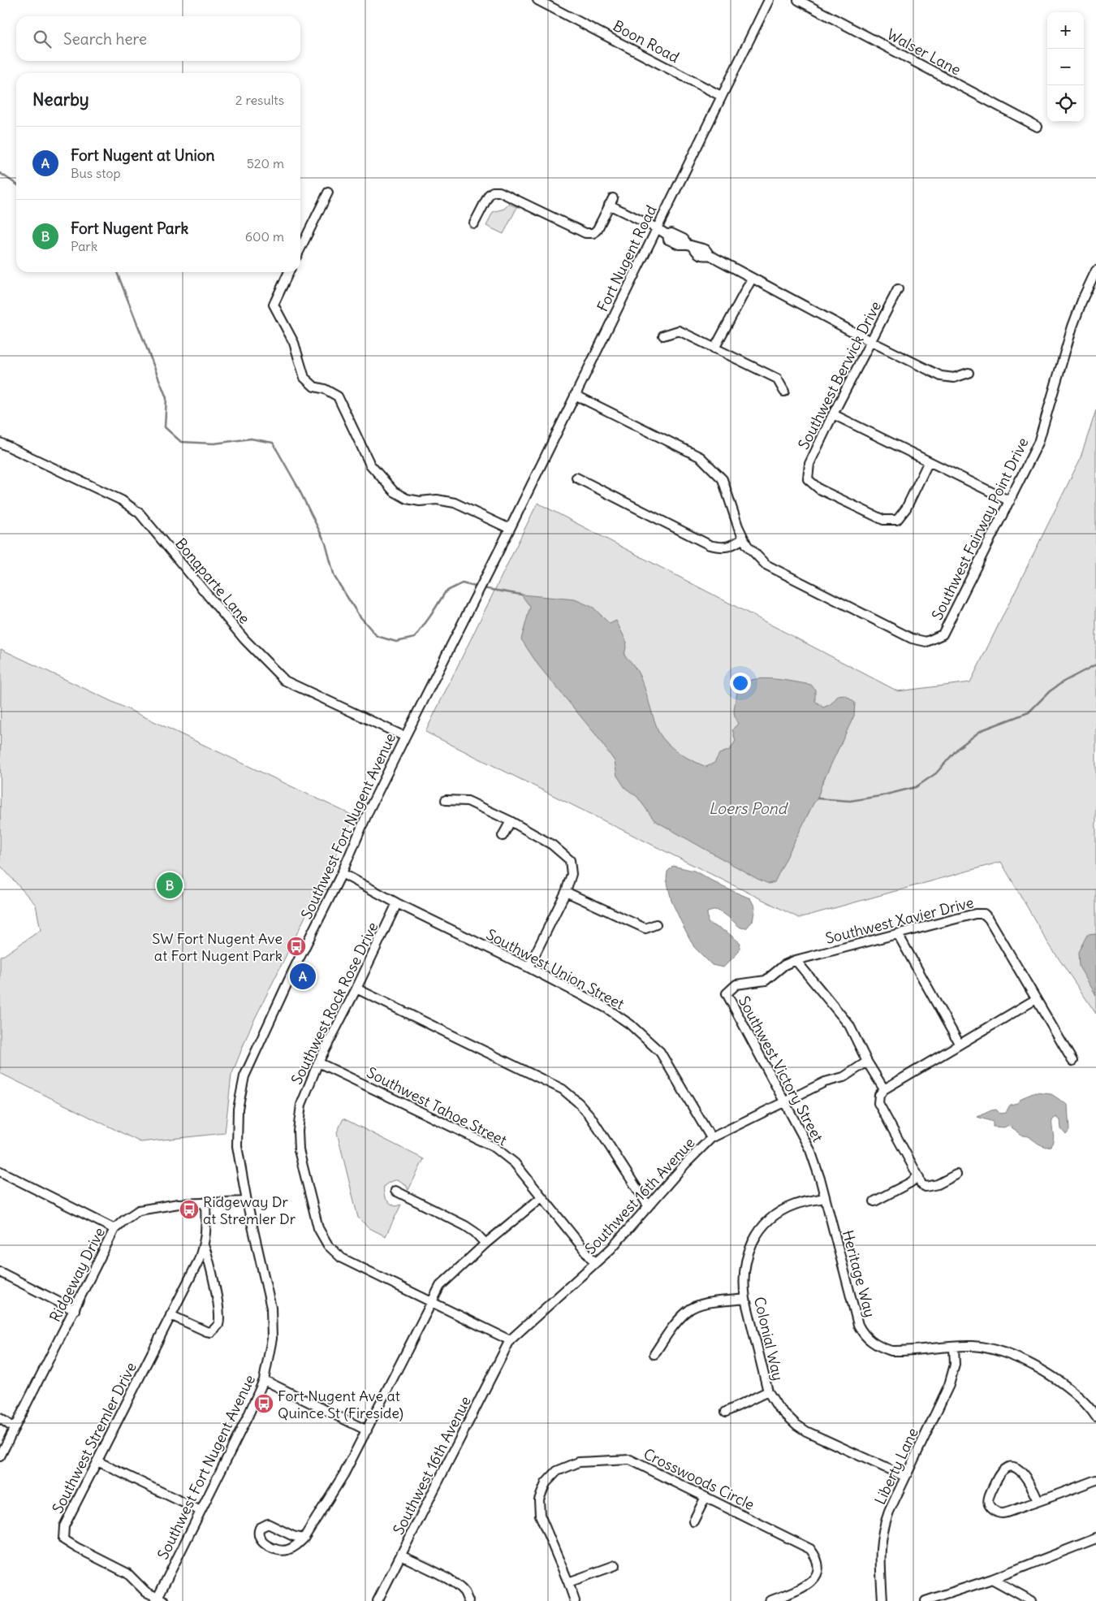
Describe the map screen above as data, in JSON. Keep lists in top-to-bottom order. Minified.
{"streets":{"street":["Boon Road","Walser Lane","Fort Nugent Road","Southwest Berwick Drive","Southwest Fairway Point Drive","Bonaparte Lane","Southwest Fort Nugent Avenue","Southwest Xavier Drive","Southwest Union Street","Southwest Rock Rose Drive","Southwest Victory Street","Southwest Tahoe Street","Southwest 16th Avenue","Heritage Way","Ridgeway Drive","Colonial Way","Southwest Stremler Drive","Liberty Lane","Crosswoods Circle"]},"crossings":[["Boon Road","Fort Nugent Road"],["Fort Nugent Road","Southwest Fairway Point Drive"],["Fort Nugent Road","Southwest Fort Nugent Avenue"],["Bonaparte Lane","Southwest Fort Nugent Avenue"],["Southwest Fort Nugent Avenue","Southwest Union Street"],["Southwest Fort Nugent Avenue","Ridgeway Drive"],["Southwest Fort Nugent Avenue","Southwest Stremler Drive"],["Southwest Xavier Drive","Southwest Victory Street"],["Southwest Union Street","Southwest Rock Rose Drive"],["Southwest Union Street","Southwest 16th Avenue"],["Southwest Rock Rose Drive","Southwest Tahoe Street"],["Southwest Rock Rose Drive","Southwest 16th Avenue"],["Southwest Victory Street","Southwest 16th Avenue"],["Southwest Victory Street","Heritage Way"],["Southwest Victory Street","Colonial Way"],["Southwest Tahoe Street","Southwest 16th Avenue"],["Heritage Way","Colonial Way"],["Heritage Way","Liberty Lane"],["Ridgeway Drive","Southwest Stremler Drive"],["Colonial Way","Liberty Lane"]],"water":["Loers Pond"],"places":{"bus stop":["SW Fort Nugent Ave at Fort Nugent Park","Ridgeway Dr at Stremler Dr","Fort Nugent Ave at Quince St (Fireside)"]},"page":{"map_buttons":["+","−"],"search":"Search here","heading":["Nearby","2 results"],"list":[{"mark":"A","name":"Fort Nugent at Union","note":"Bus stop","value":"520 m"},{"mark":"B","name":"Fort Nugent Park","note":"Park","value":"600 m"}],"pins":["B","A"]}}
